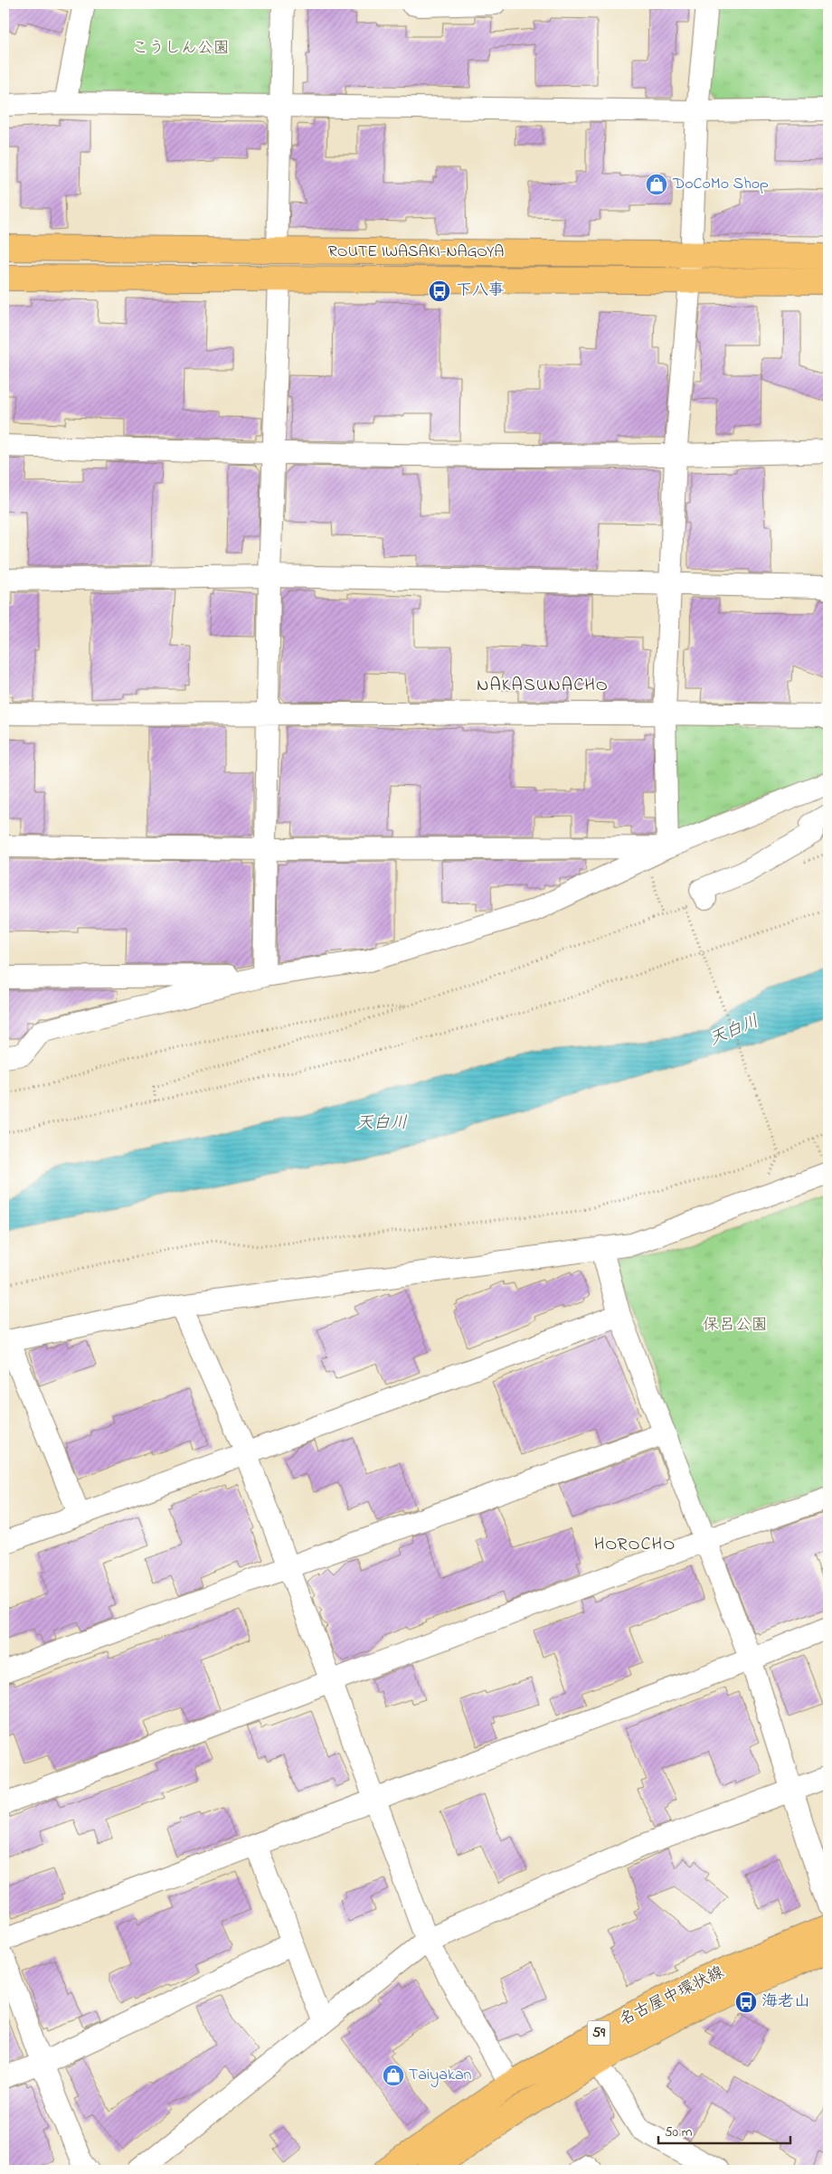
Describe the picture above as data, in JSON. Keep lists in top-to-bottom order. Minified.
{"streets":{"main road":["ROUTE IWASAKI-NAGOYA","名古屋中環状線","59"]},"districts":["NAKASUNACHO","HOROCHO"],"water":["天白川"],"parks":["こうしん公園","保呂公園"],"places":{"shop":["DoCoMo Shop","Taiyakan"],"bus stop":["下八事","海老山"]},"scale_bar":"50 m"}
